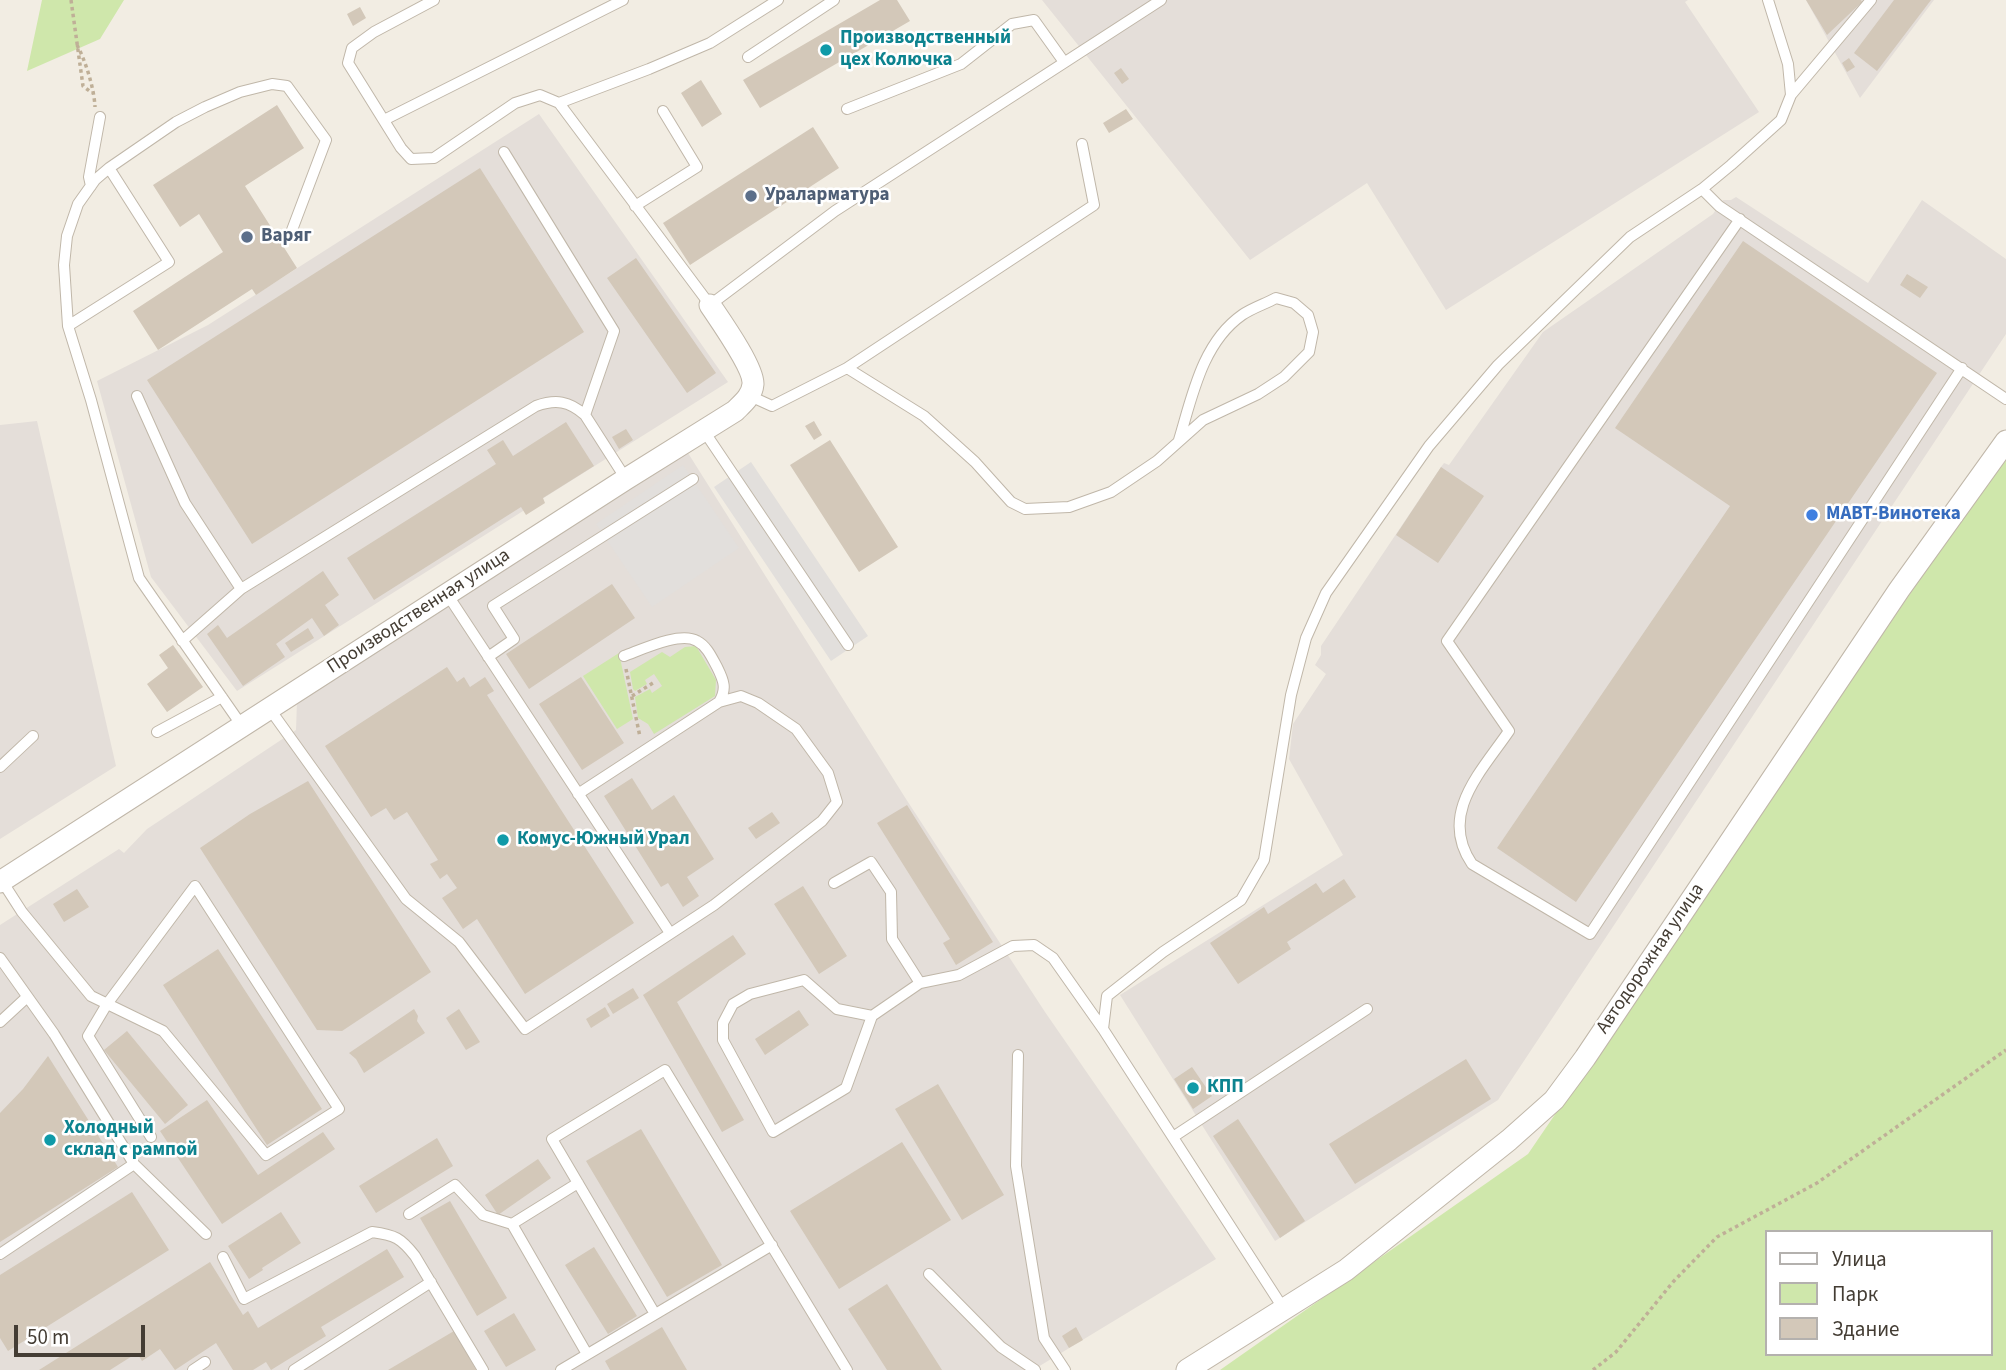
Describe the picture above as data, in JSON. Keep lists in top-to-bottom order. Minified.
{"streets":{"street":["Производственная улица","Автодорожная улица"]},"places":["Производственный цех Колючка","Ураларматура","Варяг","МАВТ-Винотека","Комус-Южный Урал","КПП","Холодный склад с рампой"],"legend":["Улица","Парк","Здание"],"scale_bar":"50 m"}
